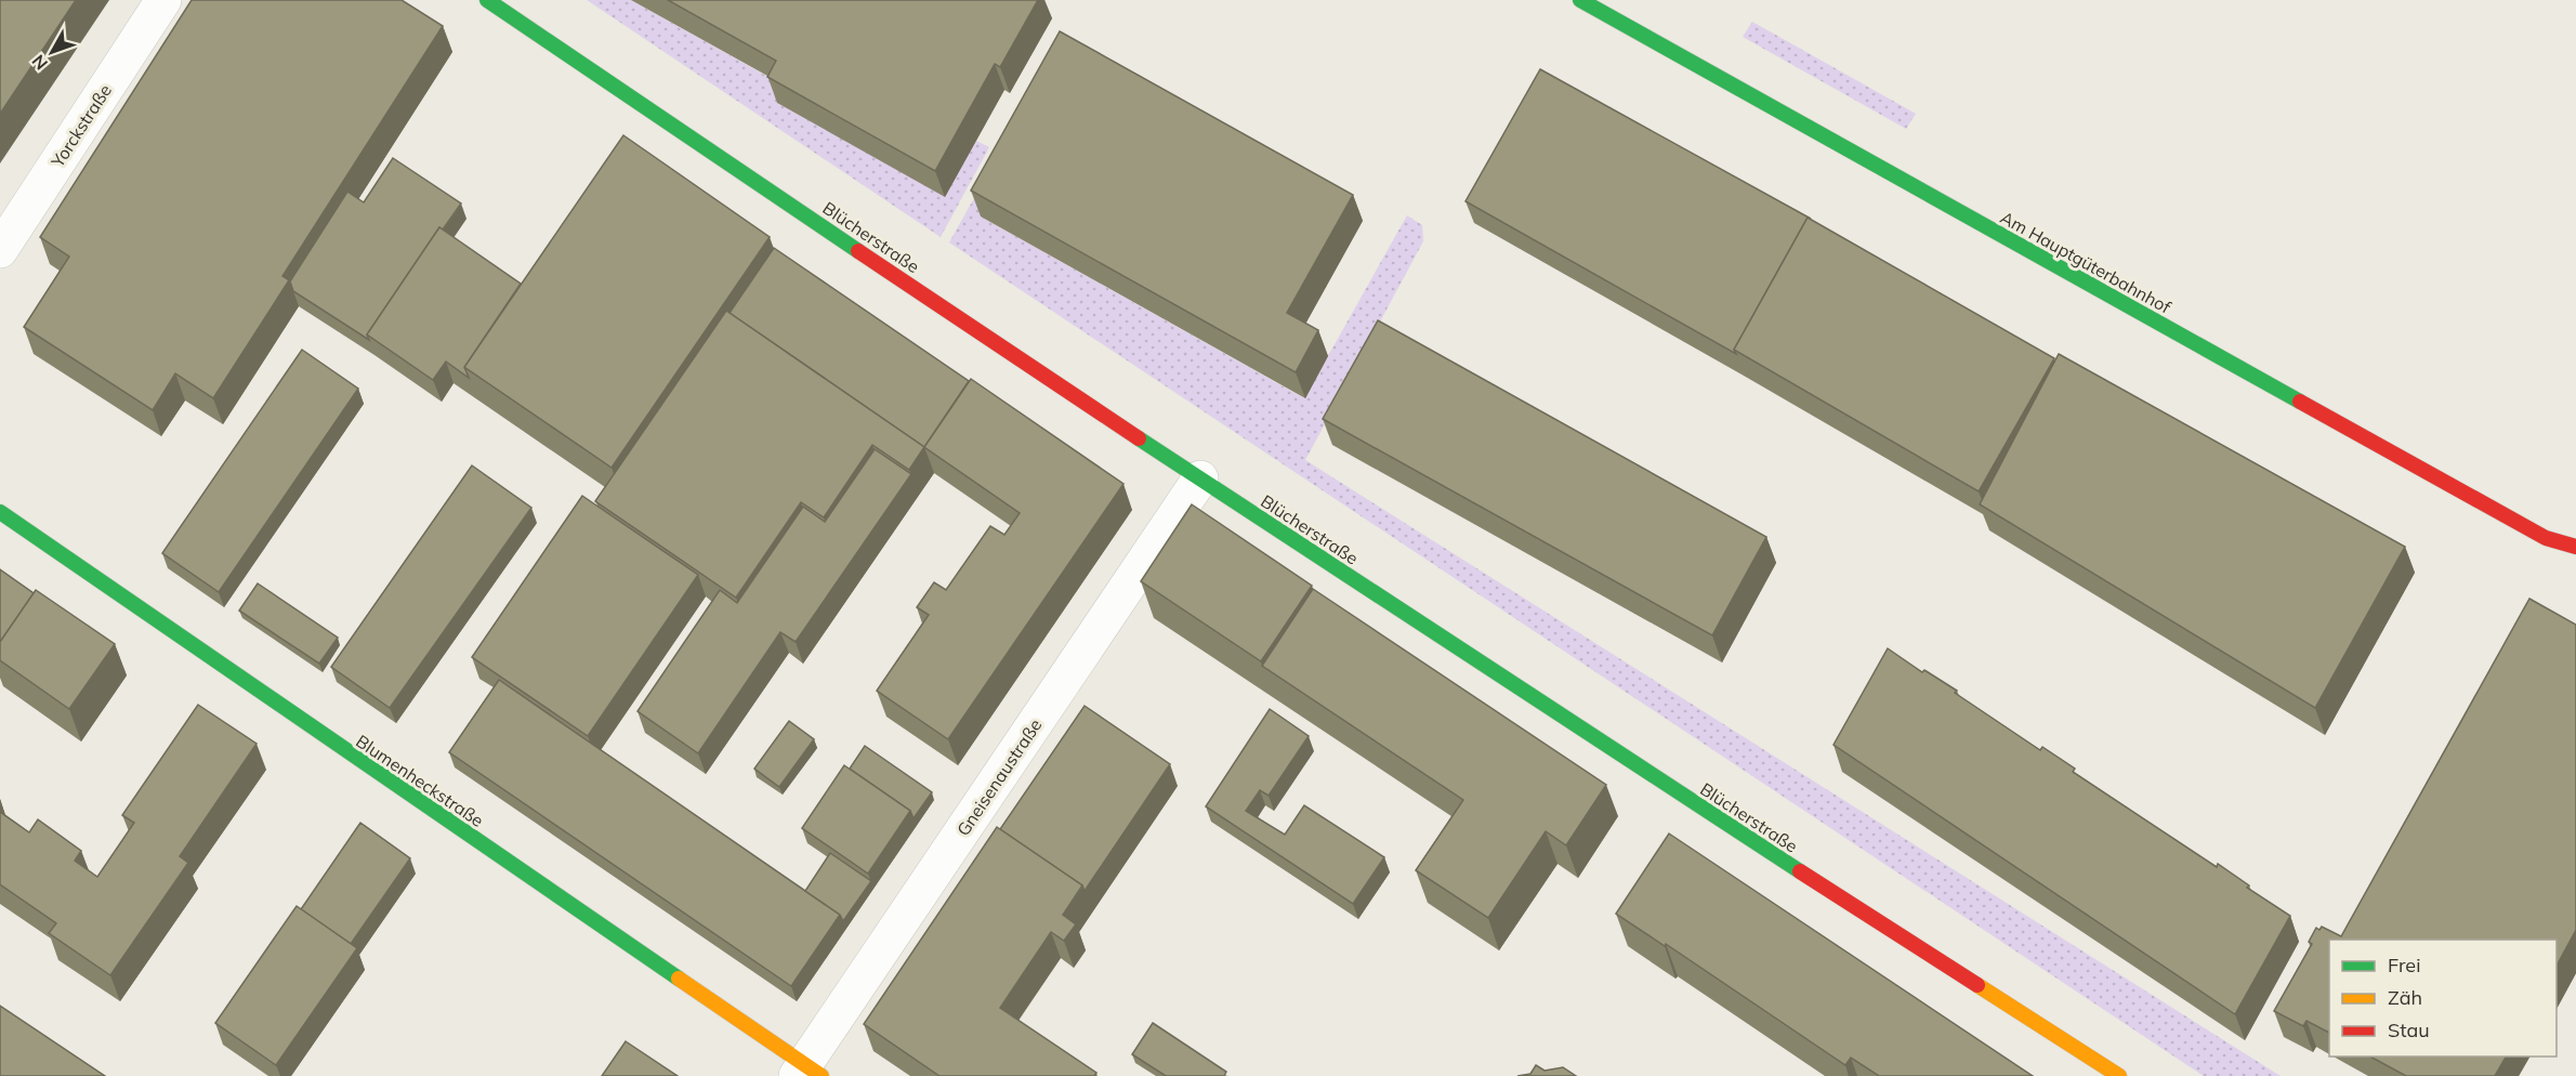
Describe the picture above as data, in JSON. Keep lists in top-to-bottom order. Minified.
{"streets":{"street":["Yorckstraße","Blücherstraße","Am Hauptgüterbahnhof","Gneisenaustraße","Blumenheckstraße"]},"crossings":[["Blücherstraße","Gneisenaustraße"],["Gneisenaustraße","Blumenheckstraße"]],"legend":["Frei","Zäh","Stau"],"north":"bottom left"}
